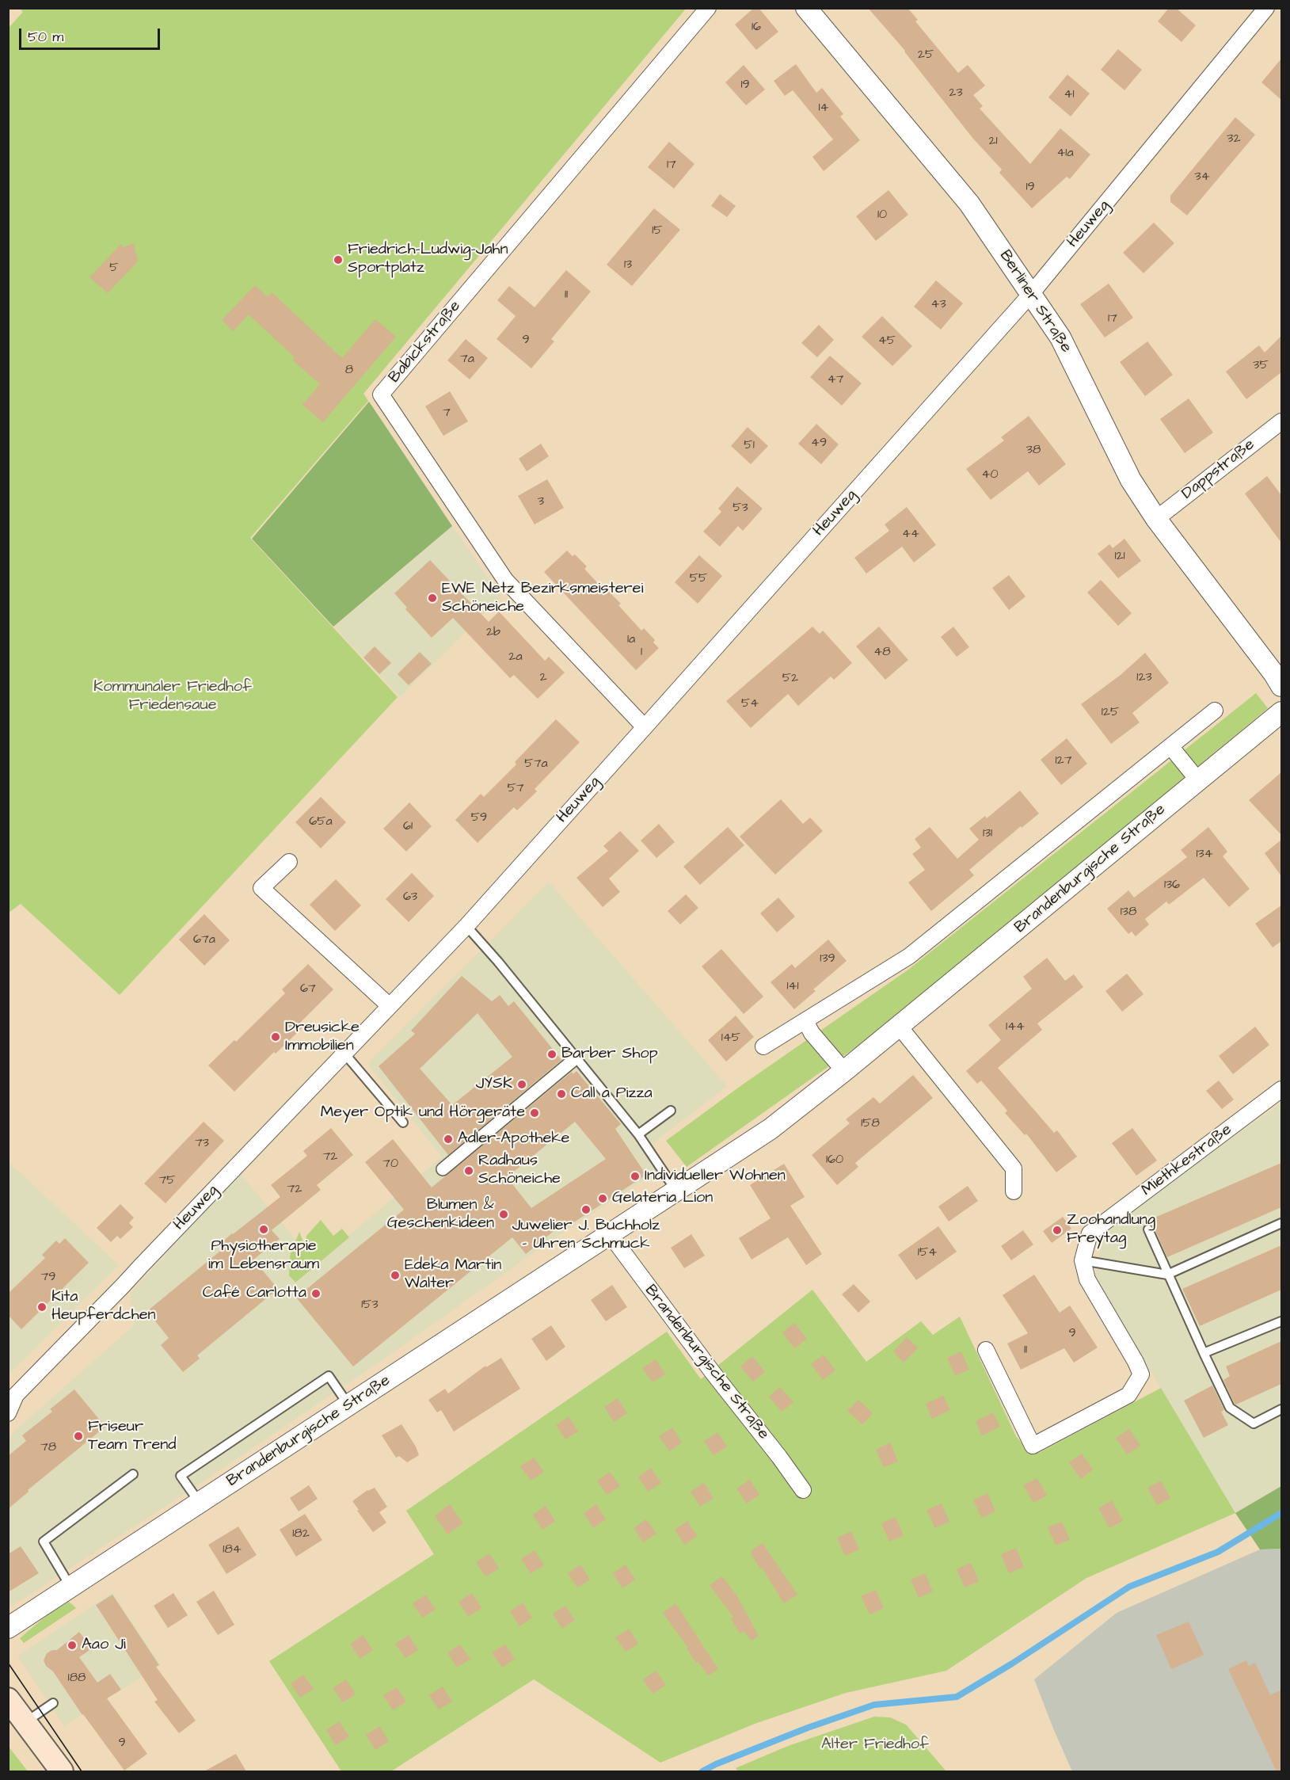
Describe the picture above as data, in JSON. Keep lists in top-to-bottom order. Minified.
{"streets":{"street":["Heuweg","Berliner Straße","Babickstraße","Dappstraße","Brandenburgische Straße","Miethkestraße"]},"crossings":[["Heuweg","Berliner Straße"],["Heuweg","Babickstraße"],["Berliner Straße","Dappstraße"]],"parks":["Kommunaler Friedhof Friedensaue","Alter Friedhof"],"places":["Friedrich-Ludwig-Jahn Sportplatz","EWE Netz Bezirksmeisterei Schöneiche","Dreusicke Immobilien","Barber Shop","JYSK","Call a Pizza","Meyer Optik und Hörgeräte","Adler-Apotheke","Radhaus Schöneiche","Individueller Wohnen","Gelateria Lion","Juwelier J. Buchholz - Uhren Schmuck","Blumen & Geschenkideen","Physiotherapie im Lebensraum","Zoohandlung Freytag","Edeka Martin Walter","Café Carlotta","Kita Heupferdchen","Friseur Team Trend","Aao Ji"],"house_numbers":["16","25","19","23","41","14","32","21","41a","17","34","19","10","15","13","5","11","43","17","9","45","7a","35","8","47","7","49","51","38","40","3","53","44","121","55","2b","1a","1","48","2a","2","123","52","54","125","127","57a","57","59","65a","61","131","134","136","63","138","67a","139","141","67","144","145","158","73","72","160","70","75","72","154","79","153","9","11","78","182","184","188","9"],"scale_bar":"50 m"}
